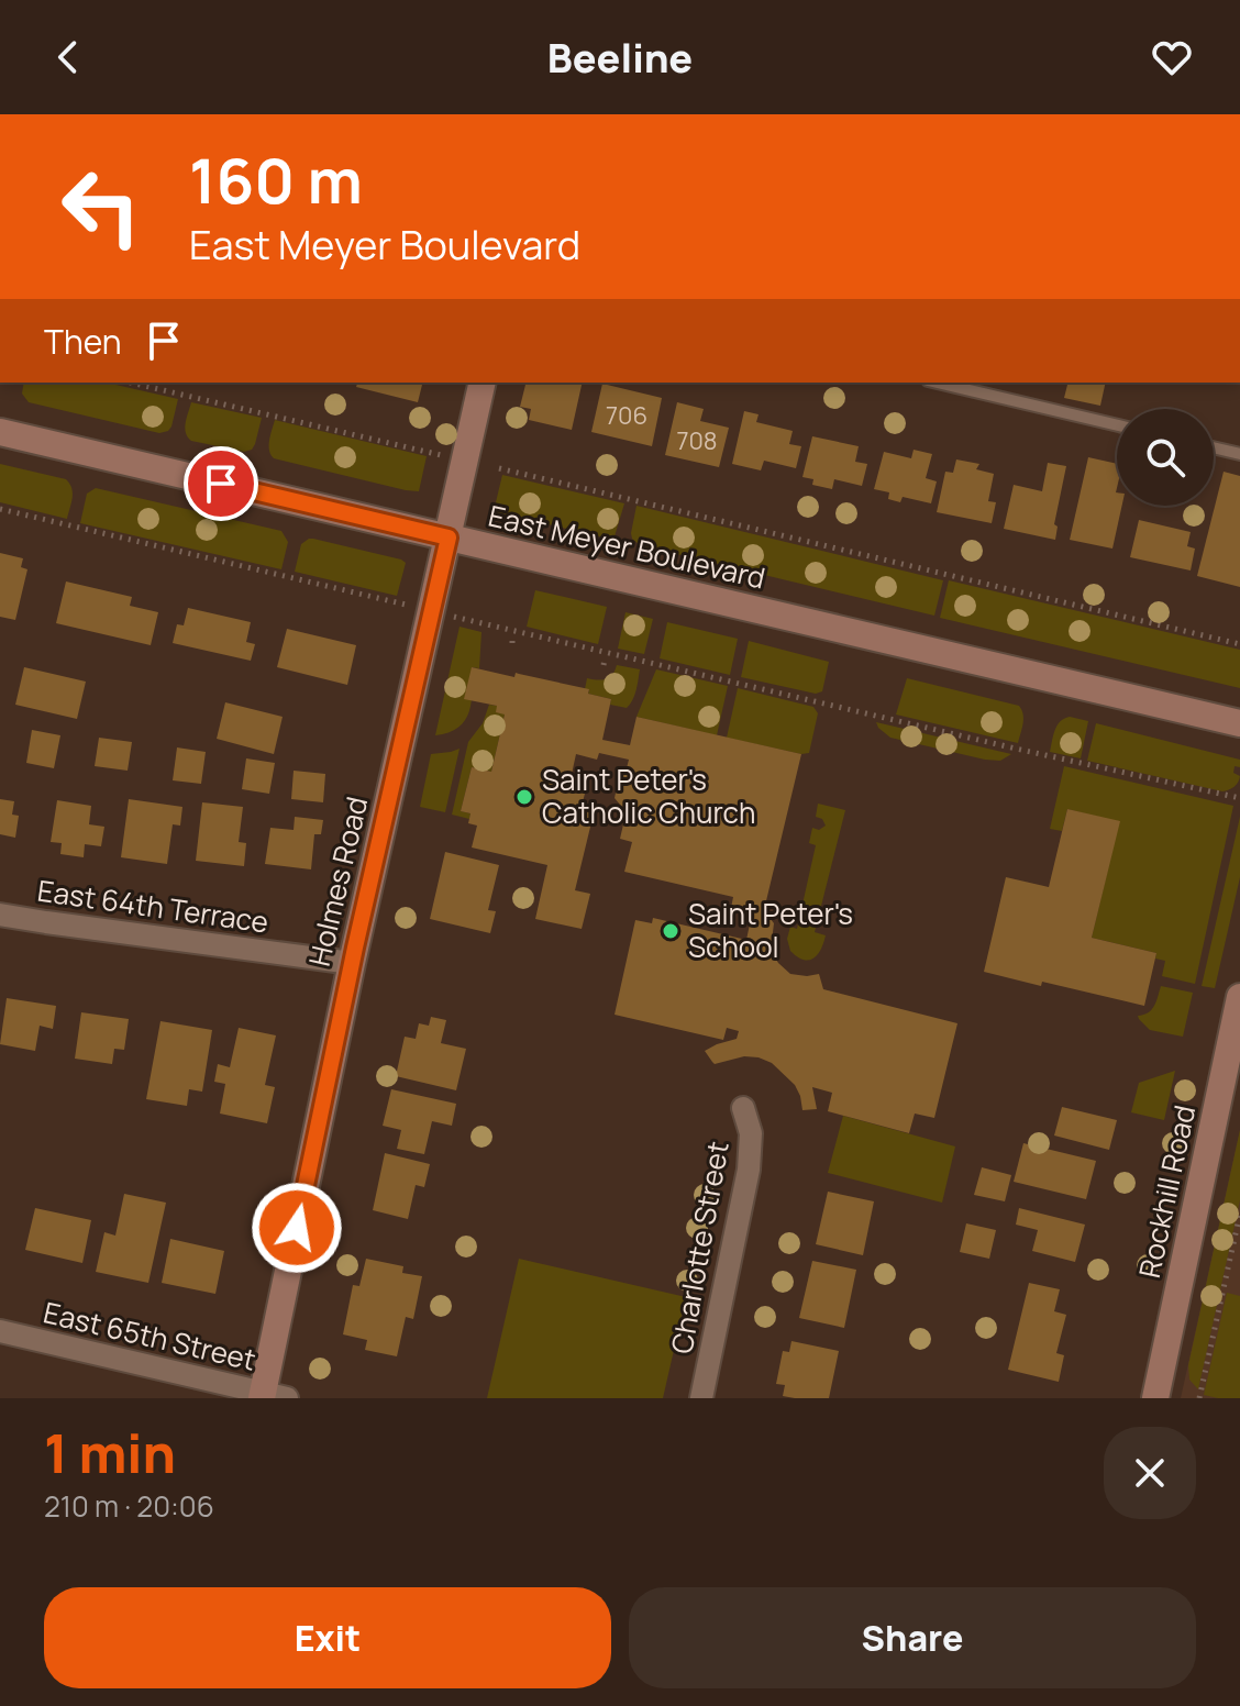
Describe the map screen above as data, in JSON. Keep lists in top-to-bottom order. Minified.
{"streets":{"main road":["East Meyer Boulevard","Holmes Road","Rockhill Road"],"street":["East 64th Terrace","Charlotte Street","East 65th Street"]},"crossings":[["East Meyer Boulevard","Holmes Road"],["Holmes Road","East 64th Terrace"],["Holmes Road","East 65th Street"]],"places":["Saint Peter's Catholic Church","Saint Peter's School"],"house_numbers":["706","708"],"page":{"header":"Beeline","turn":["160 m","East Meyer Boulevard"],"then":"Then","heading":["1 min","210 m · 20:06"],"buttons":["Exit","Share"]}}
